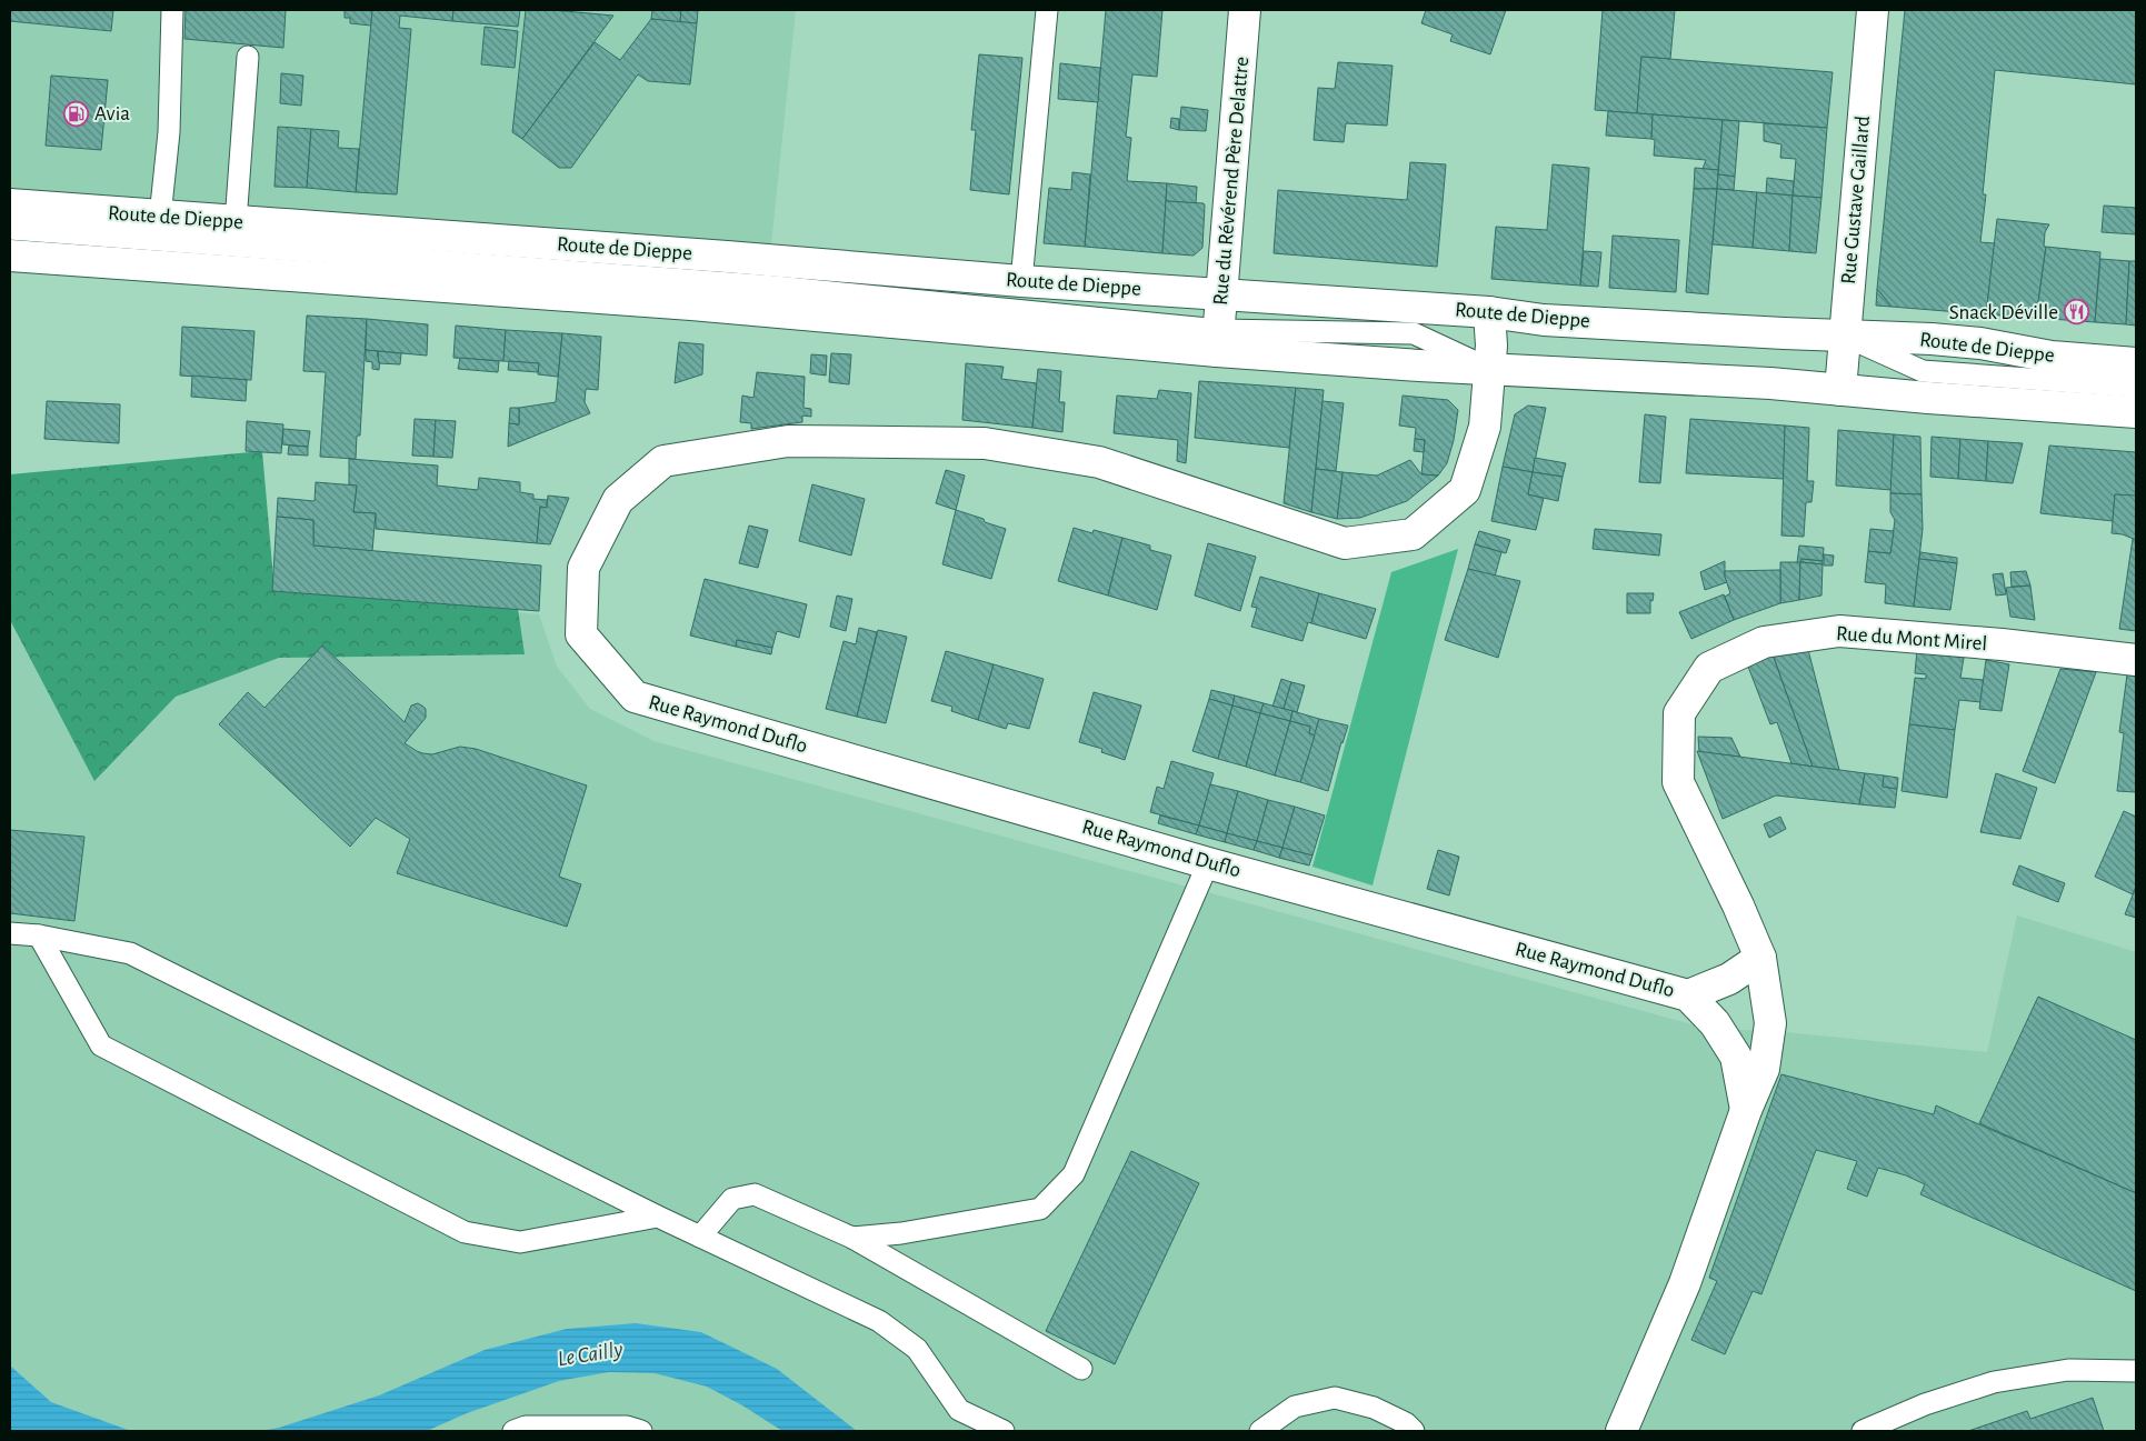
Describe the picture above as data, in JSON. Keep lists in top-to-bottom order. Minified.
{"streets":{"street":["Rue du Révérend Père Delattre","Rue Gustave Gaillard","Route de Dieppe","Rue du Mont Mirel","Rue Raymond Duflo"]},"crossings":[["Rue du Révérend Père Delattre","Route de Dieppe"],["Rue Gustave Gaillard","Route de Dieppe"],["Route de Dieppe","Rue Raymond Duflo"],["Rue du Mont Mirel","Rue Raymond Duflo"]],"water":["Le Cailly"],"places":{"fuel station":["Avia"],"restaurant":["Snack Déville"]}}
